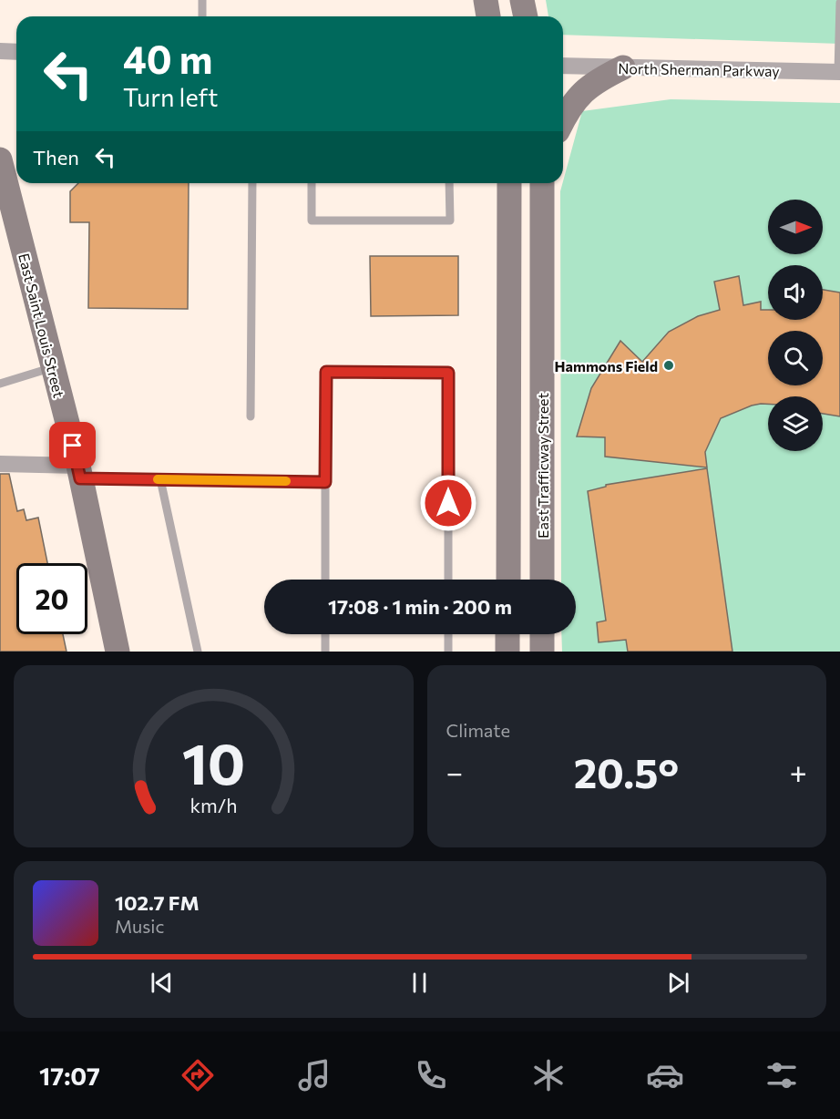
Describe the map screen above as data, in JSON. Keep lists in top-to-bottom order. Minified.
{"streets":{"main road":["East Saint Louis Street","East Trafficway Street"],"street":["North Sherman Parkway"]},"places":["Hammons Field"],"north":"right","page":{"turn":["40 m","Turn left"],"then":"Then","limit":"20","trip":"17:08 · 1 min · 200 m","tile":"Climate","heat":["−","20.5°","+"],"song":["102.7 FM","Music"],"tabs":"17:07","gauge":["10","km/h"]}}
